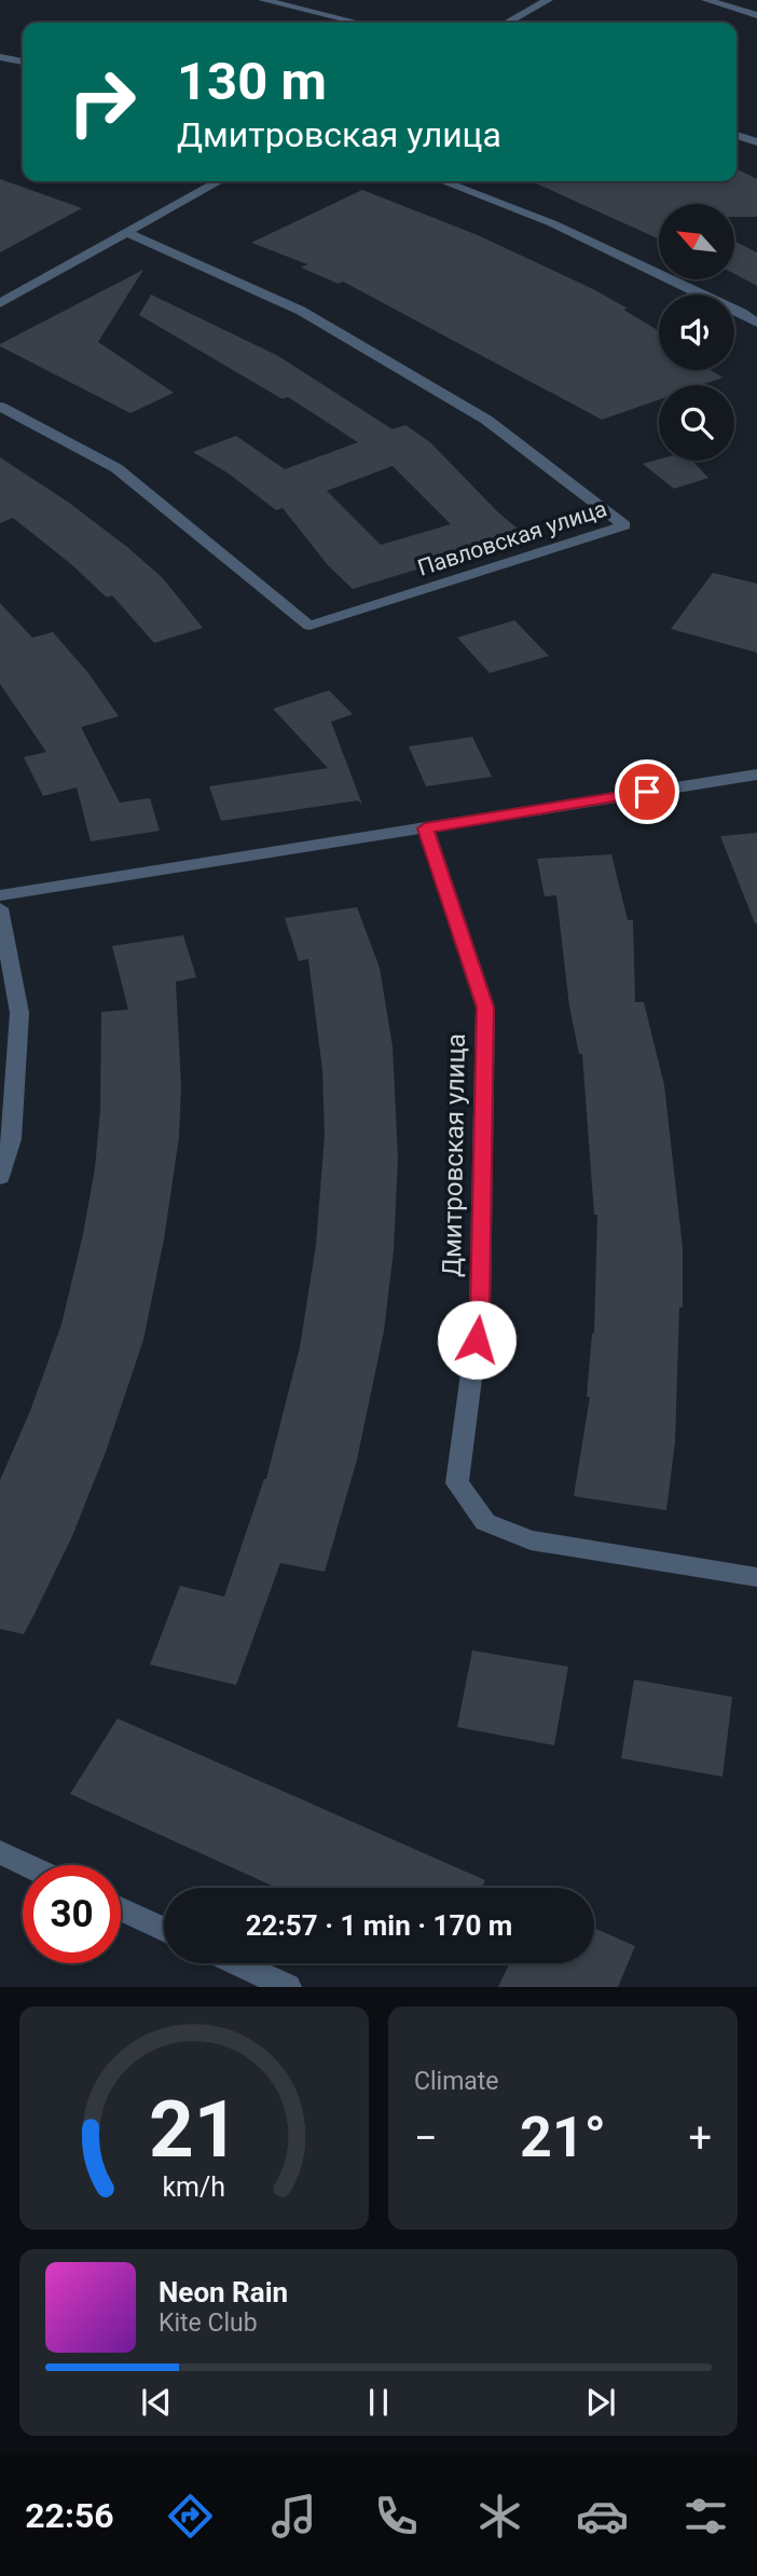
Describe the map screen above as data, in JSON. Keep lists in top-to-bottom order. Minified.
{"streets":{"street":["Павловская улица","Дмитровская улица"]},"north":"top left","page":{"turn":["130 m","Дмитровская улица"],"limit":"30","trip":"22:57 · 1 min · 170 m","tile":"Climate","heat":["−","21°","+"],"song":["Neon Rain","Kite Club"],"tabs":"22:56","gauge":["21","km/h"]}}
